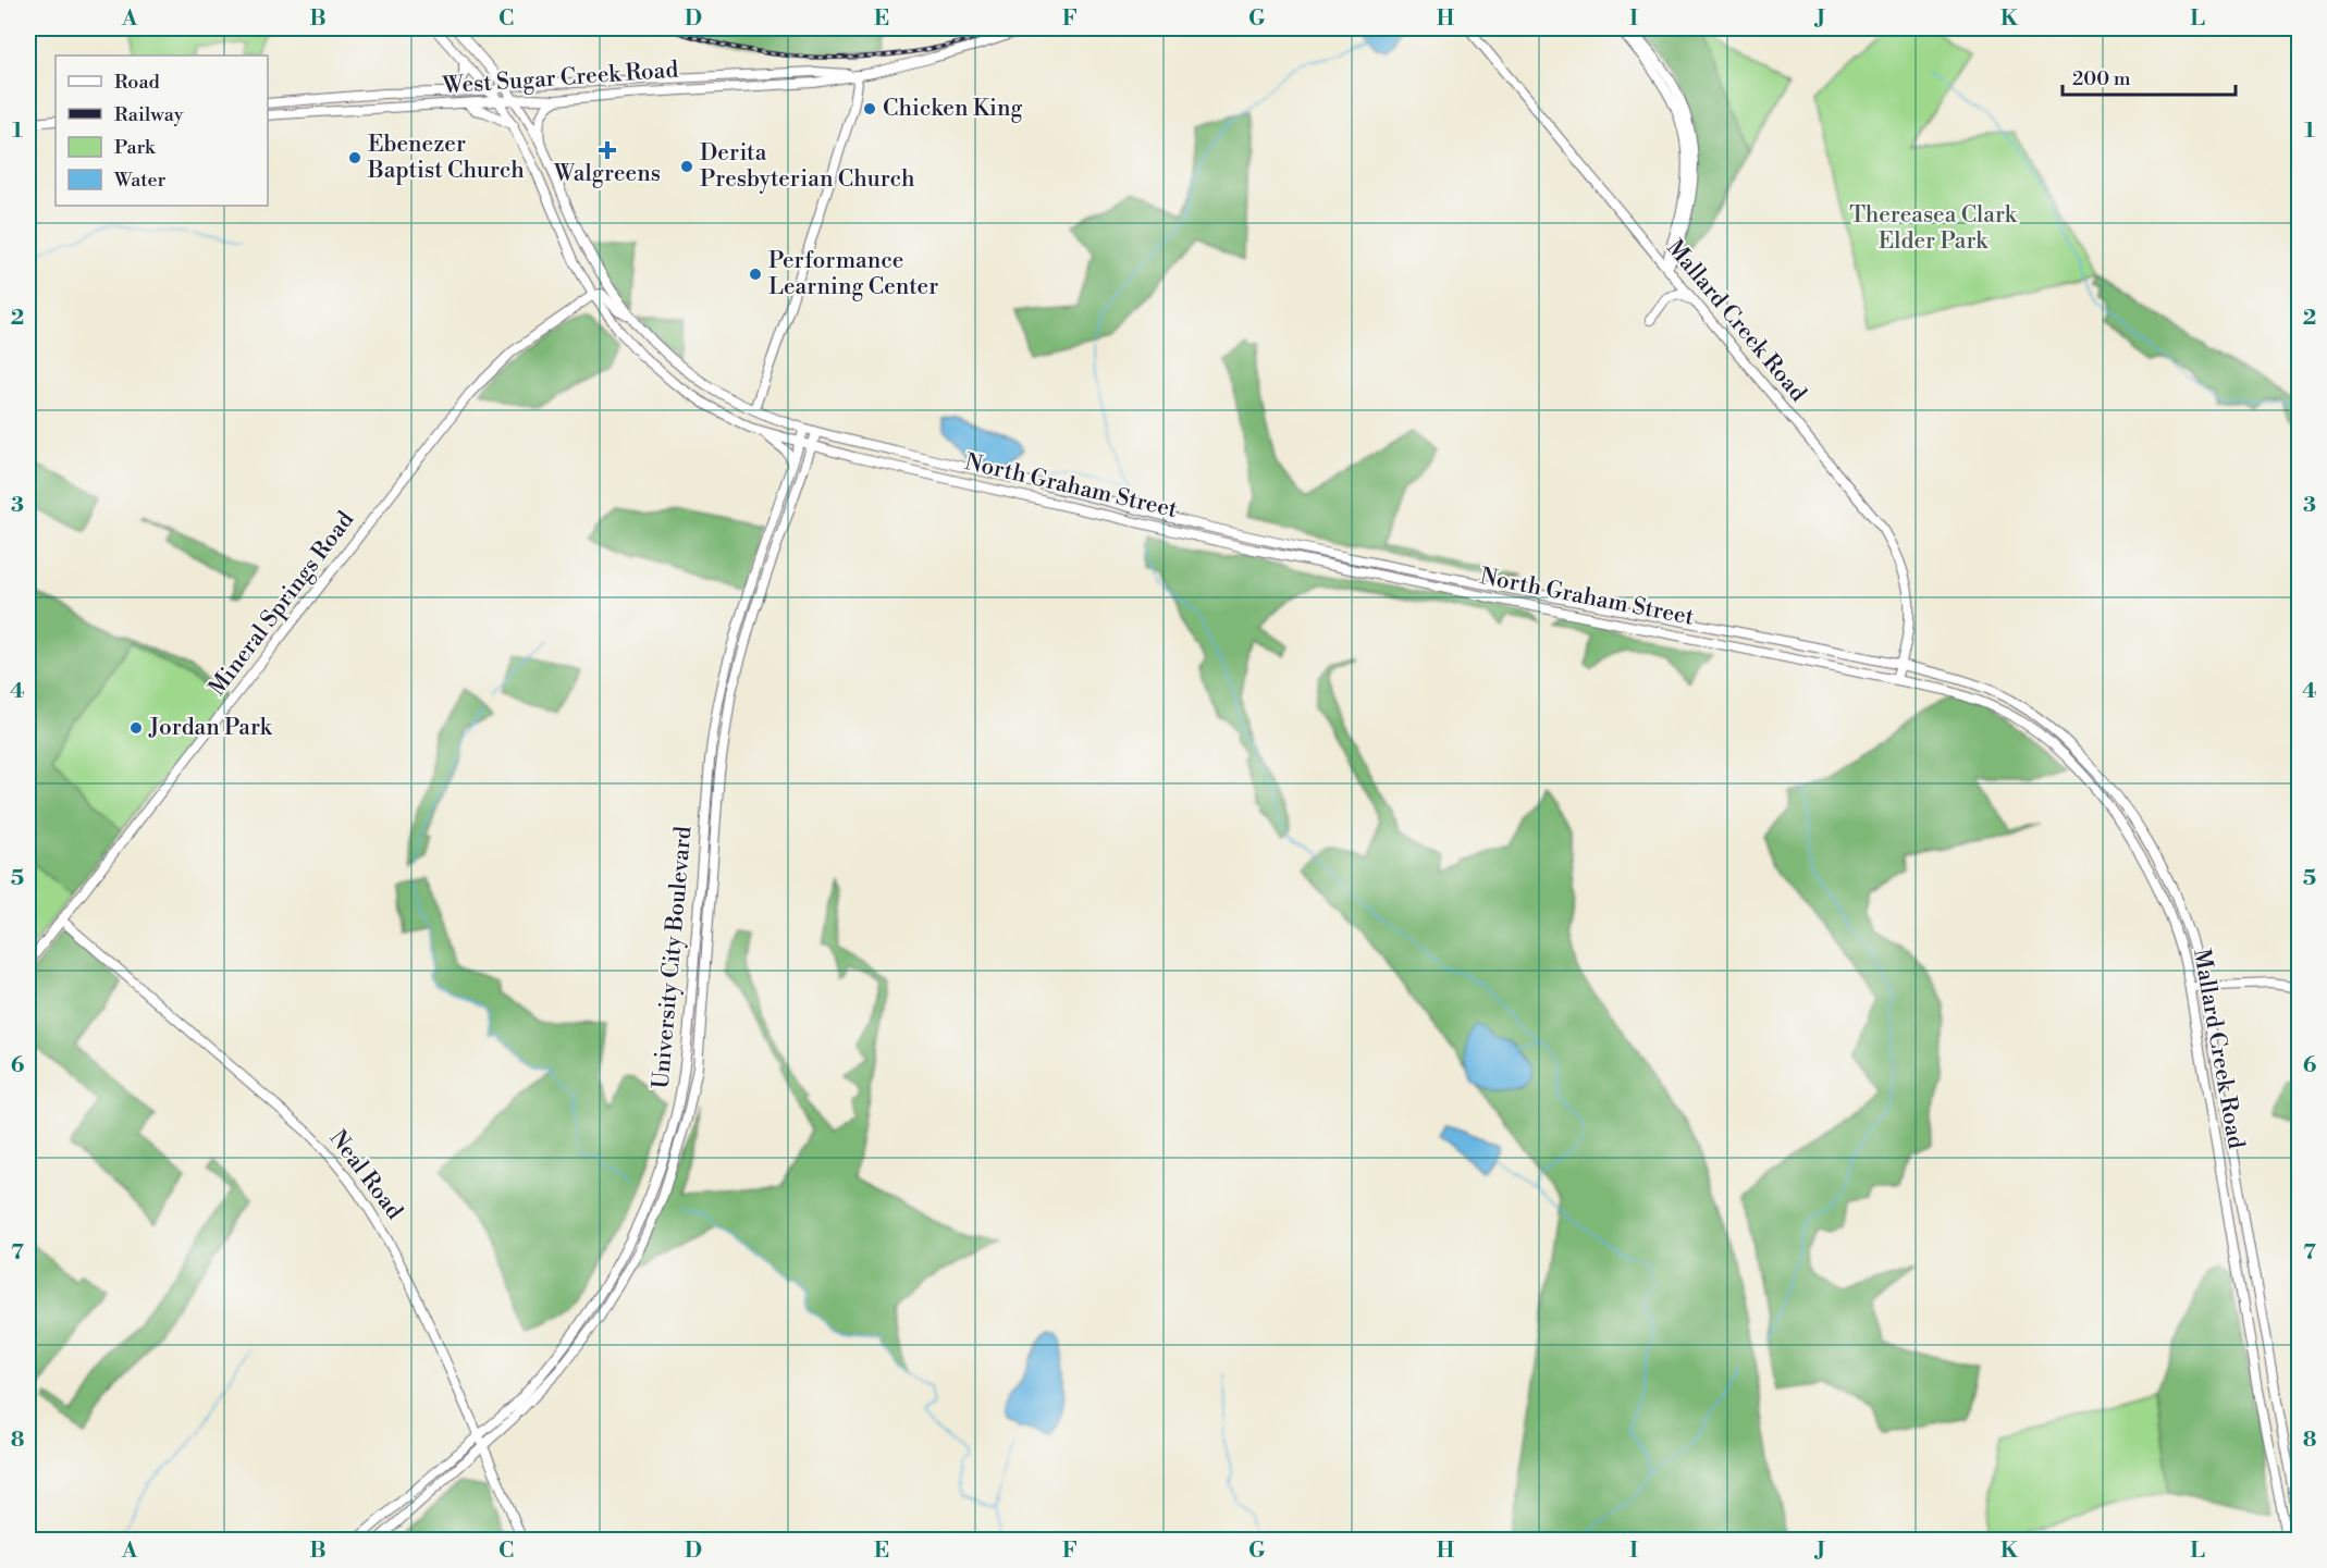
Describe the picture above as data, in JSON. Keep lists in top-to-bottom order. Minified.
{"streets":{"main road":["West Sugar Creek Road","Mallard Creek Road","North Graham Street","Mineral Springs Road","University City Boulevard","Neal Road"]},"crossings":[["West Sugar Creek Road","North Graham Street"],["Mallard Creek Road","North Graham Street"],["North Graham Street","Mineral Springs Road"],["North Graham Street","University City Boulevard"],["Mineral Springs Road","Neal Road"],["University City Boulevard","Neal Road"]],"parks":["Thereasea Clark Elder Park"],"places":{"other":["Chicken King","Ebenezer Baptist Church","Derita Presbyterian Church","Performance Learning Center","Jordan Park"],"health":["Walgreens"]},"legend":["Road","Railway","Park","Water"],"scale_bar":"200 m","grid":{"columns":["A","B","C","D","E","F","G","H","I","J","K","L"],"rows":["1","2","3","4","5","6","7","8"]}}
